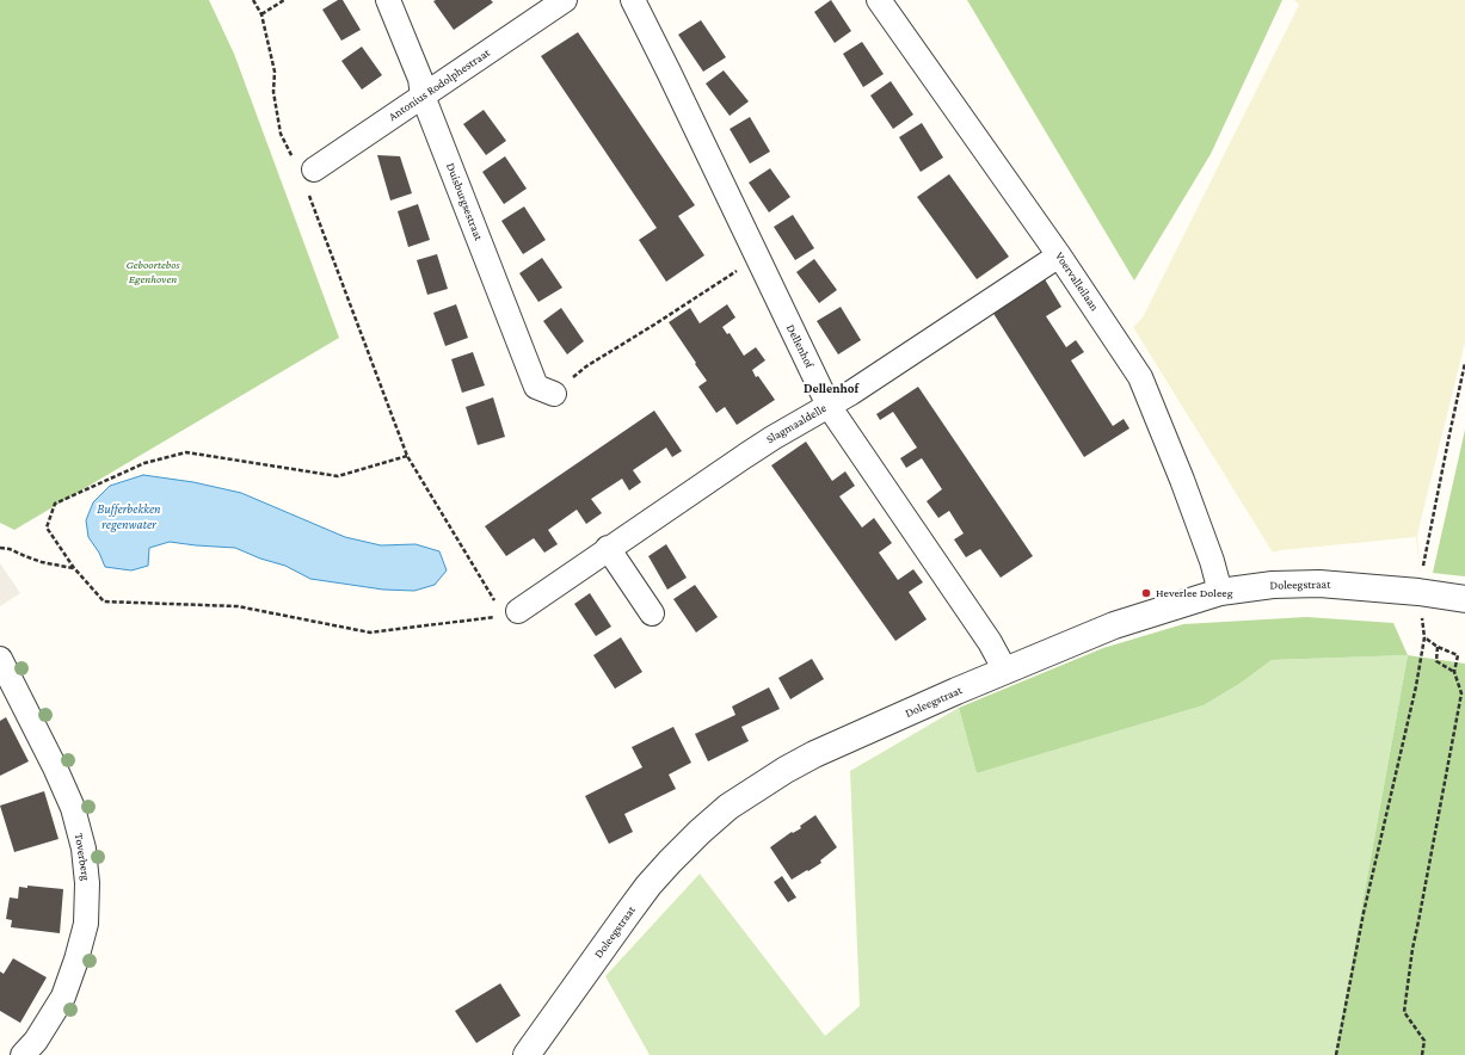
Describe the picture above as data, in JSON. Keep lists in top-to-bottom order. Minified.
{"streets":{"street":["Antonius Rodolphestraat","Duisburgsestraat","Voervalleilaan","Dellenhof","Slagmaaldelle","Doleegstraat","Toverberg"]},"crossings":[["Antonius Rodolphestraat","Duisburgsestraat"],["Voervalleilaan","Slagmaaldelle"],["Voervalleilaan","Doleegstraat"],["Dellenhof","Slagmaaldelle"],["Dellenhof","Doleegstraat"]],"districts":["Dellenhof"],"water":["Bufferbekken regenwater"],"parks":["Geboortebos Egenhoven"],"places":["Heverlee Doleeg"]}
